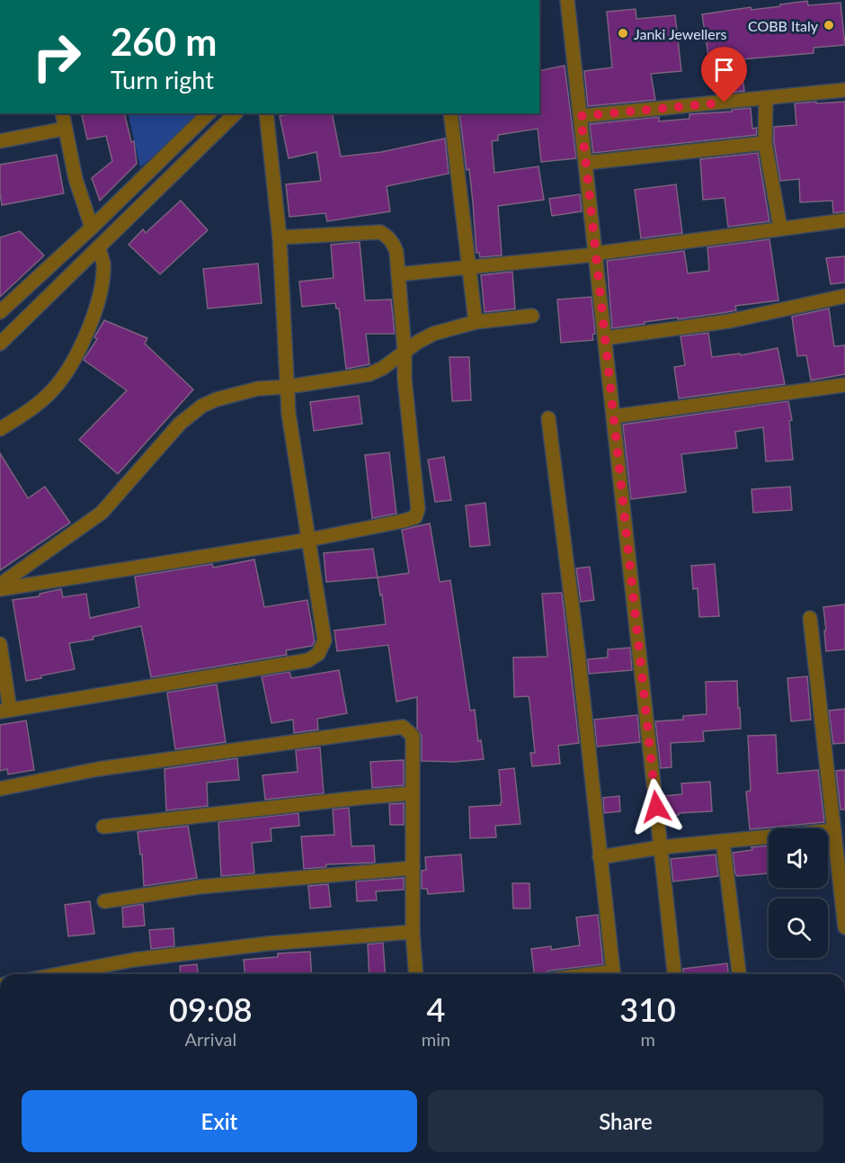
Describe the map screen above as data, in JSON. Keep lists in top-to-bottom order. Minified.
{"places":["COBB Italy","Janki Jewellers"],"page":{"turn":["260 m","Turn right"],"eta":["09:08","Arrival","4","min","310","m"],"buttons":["Exit","Share"]}}
